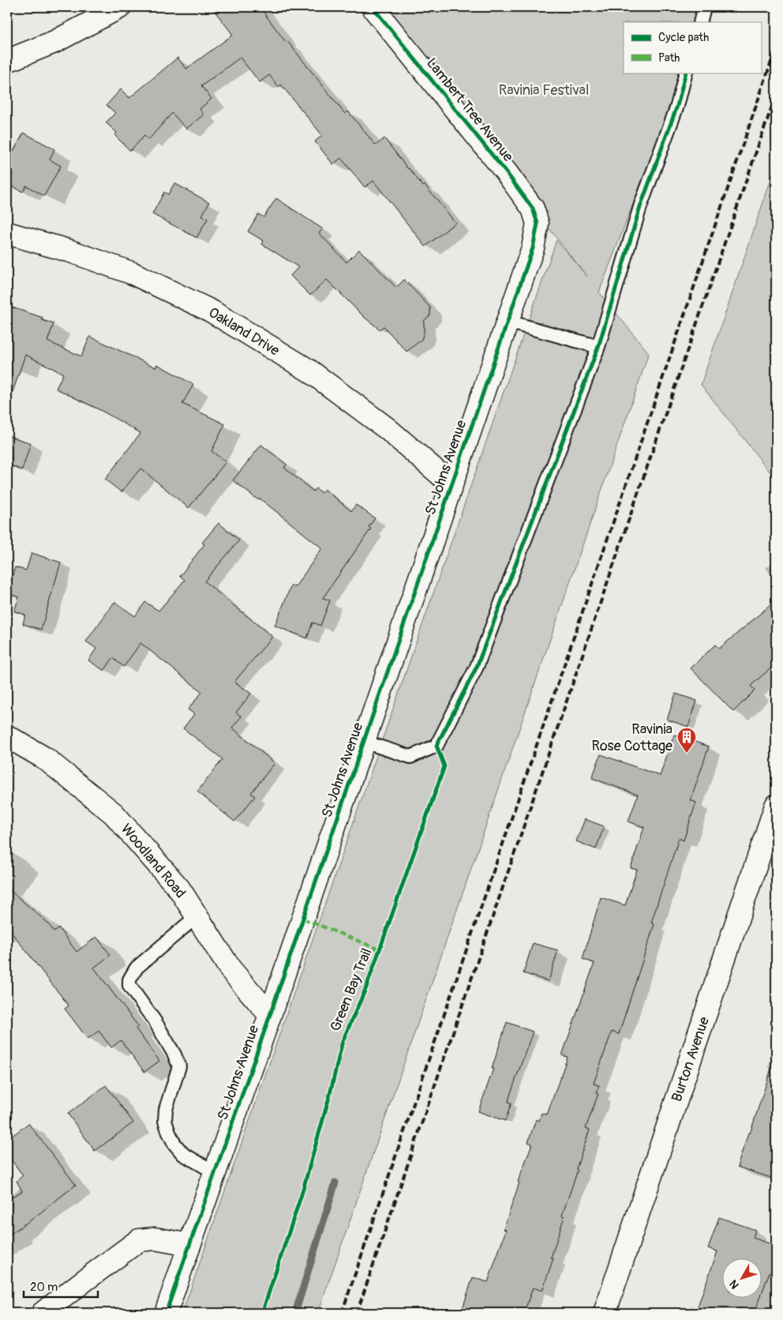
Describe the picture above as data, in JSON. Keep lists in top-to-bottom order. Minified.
{"streets":{"street":["Lambert Tree Avenue","Oakland Drive","St Johns Avenue","Woodland Road","Burton Avenue"],"cycle path":["Green Bay Trail"]},"crossings":[["Lambert Tree Avenue","St Johns Avenue"],["Oakland Drive","St Johns Avenue"],["St Johns Avenue","Woodland Road"]],"parks":["Ravinia Festival"],"places":{"building":["Ravinia Rose Cottage"]},"legend":["Cycle path","Path"],"scale_bar":"20 m","north":"bottom left"}
